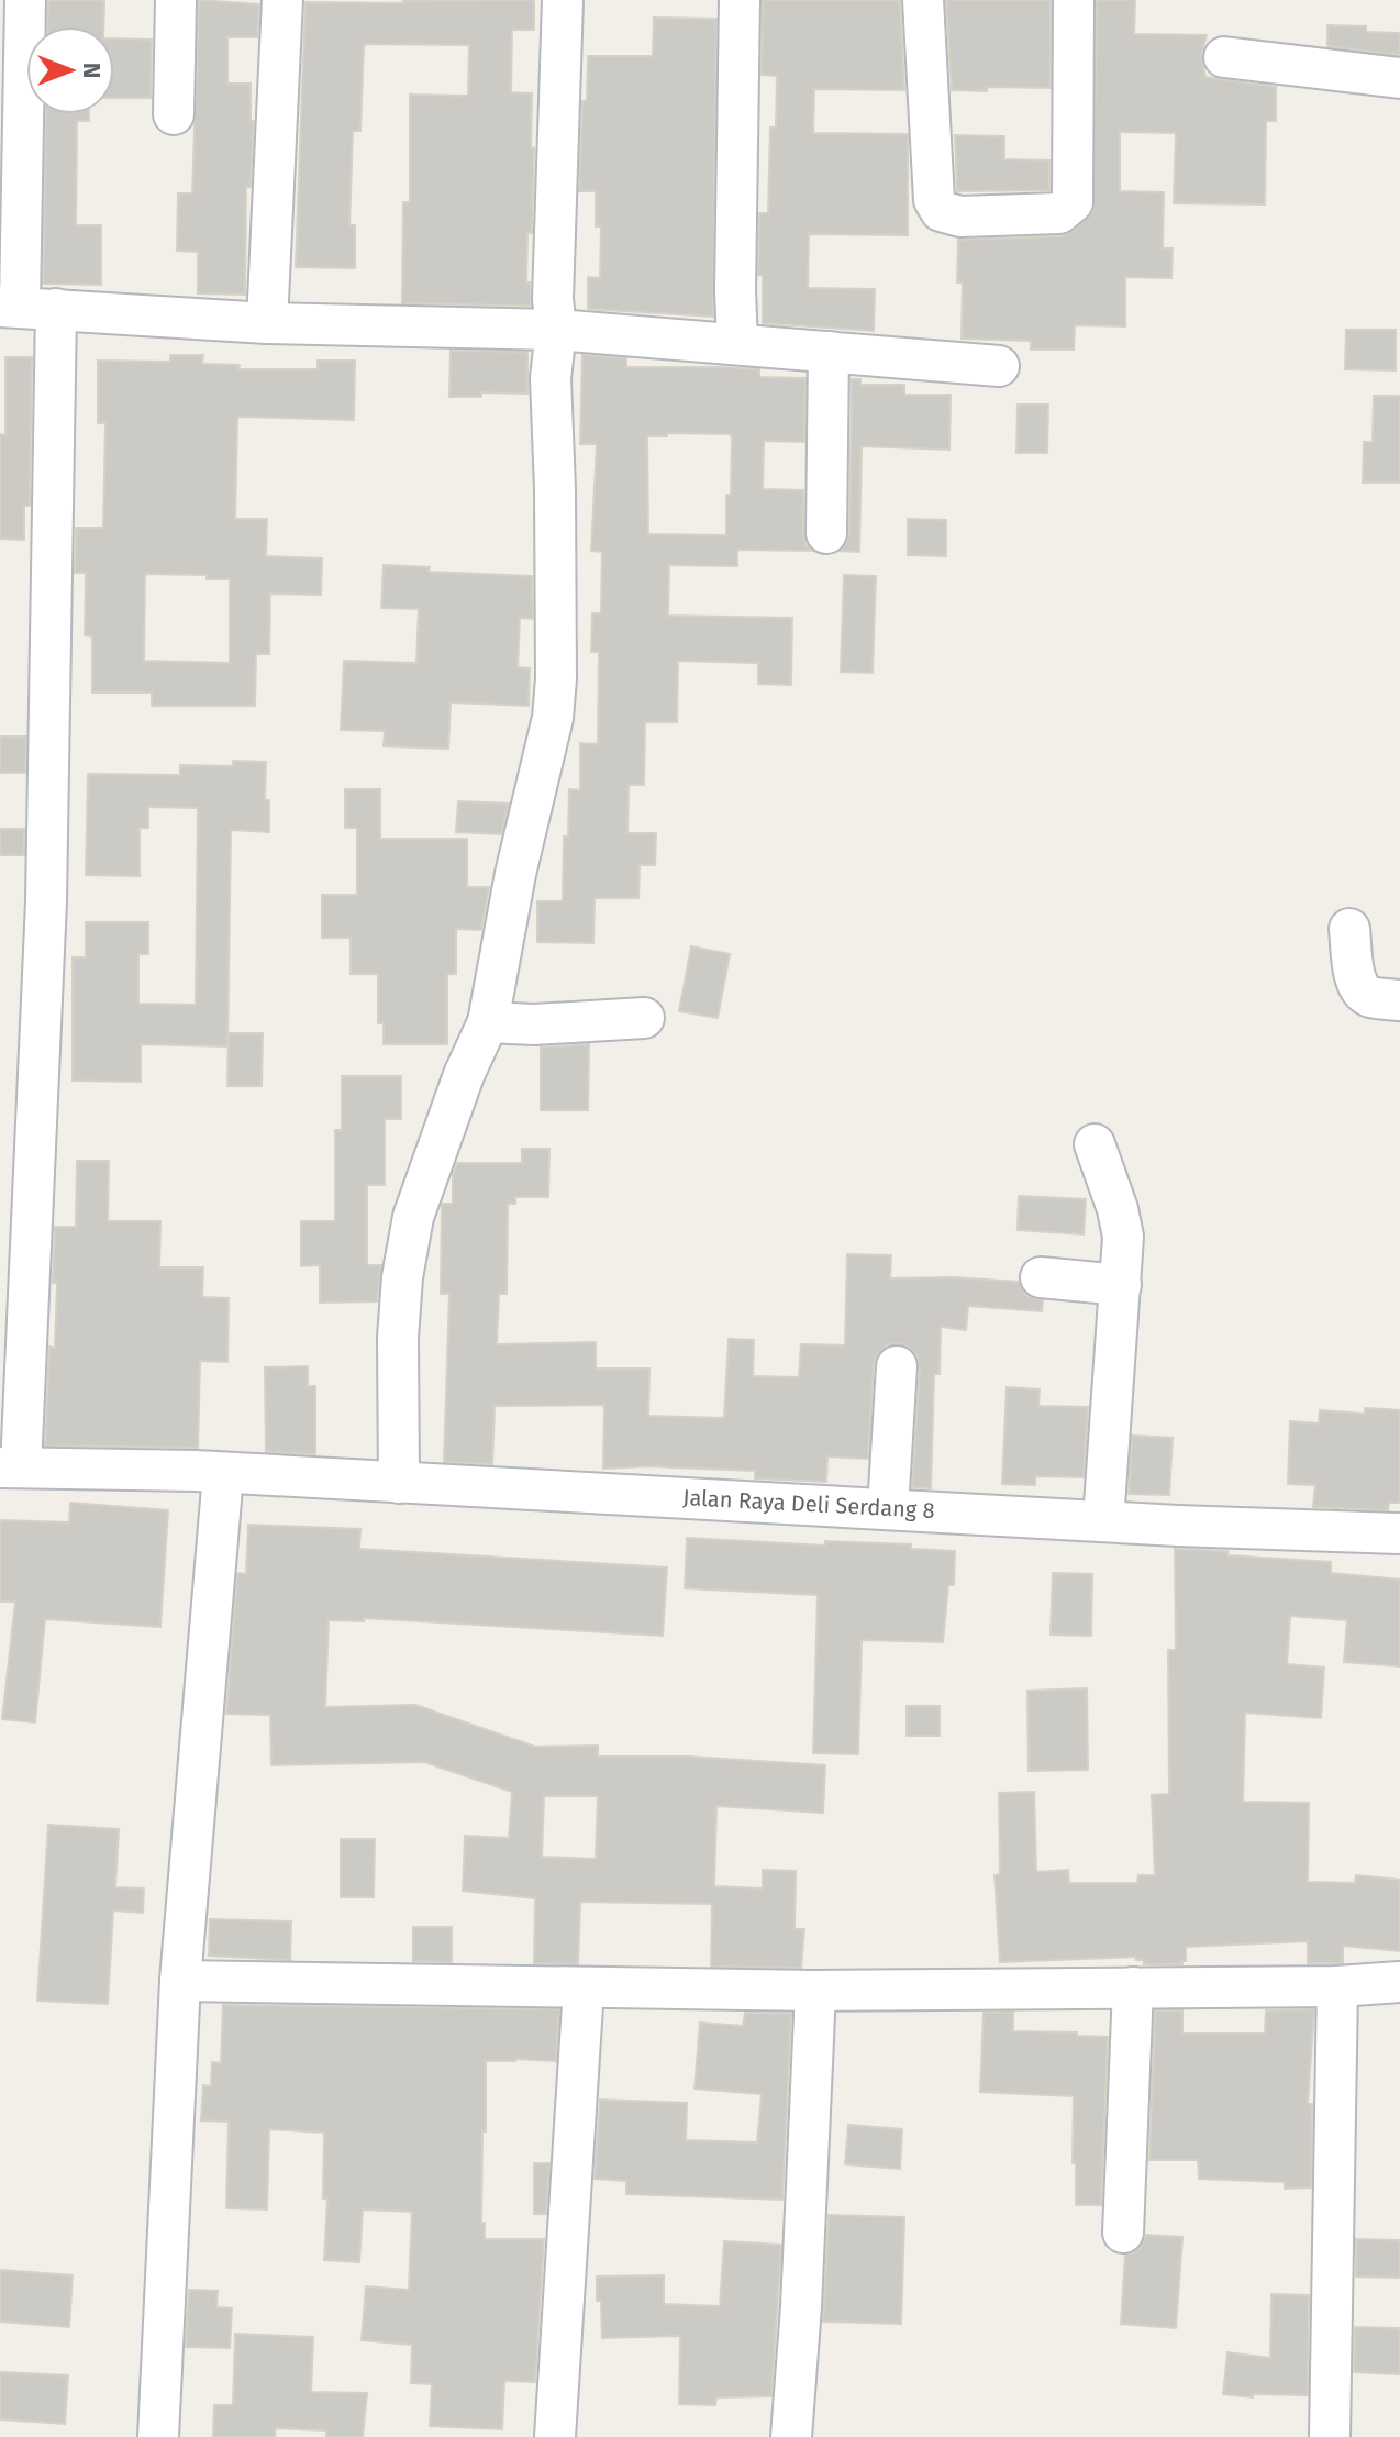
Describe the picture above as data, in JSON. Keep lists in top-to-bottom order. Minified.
{"streets":{"street":["Jalan Raya Deli Serdang 8"]},"north":"right"}
